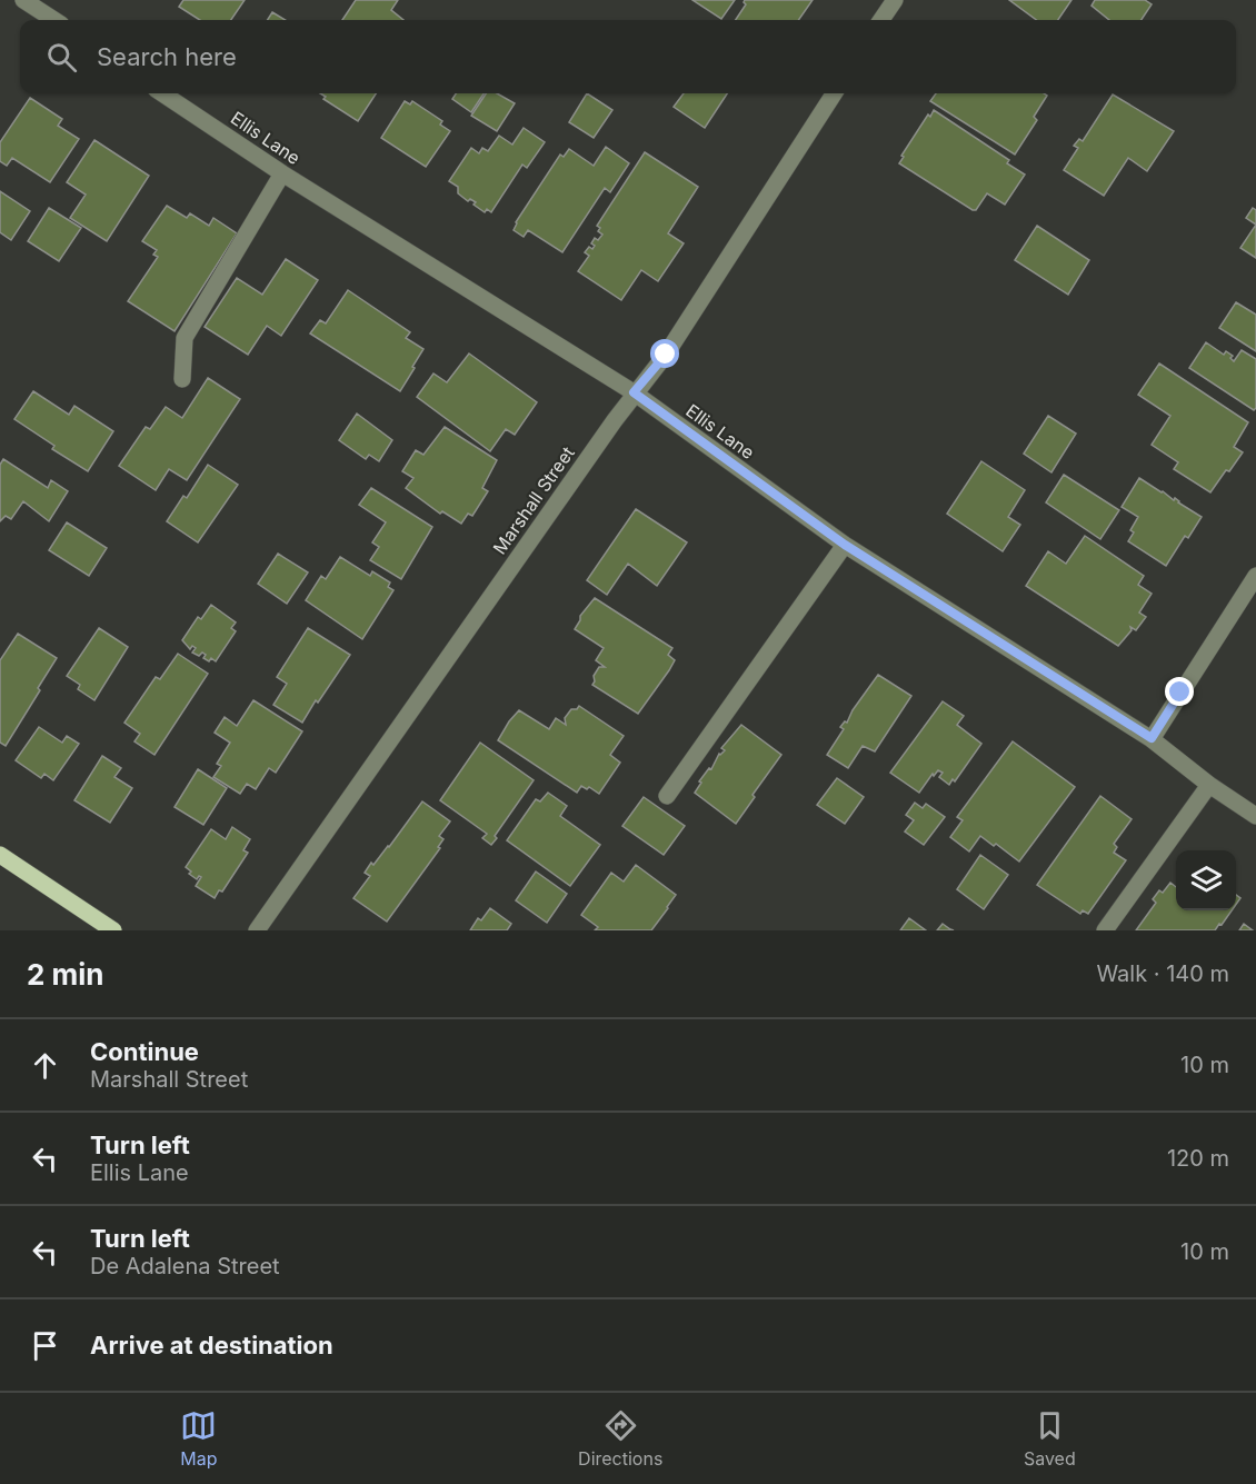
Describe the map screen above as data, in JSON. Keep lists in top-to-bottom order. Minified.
{"streets":{"street":["Ellis Lane","Marshall Street"]},"crossings":[["Ellis Lane","Marshall Street"]],"page":{"search":"Search here","heading":["2 min","Walk · 140 m"],"list":[["Continue","Marshall Street","10 m"],["Turn left","Ellis Lane","120 m"],["Turn left","De Adalena Street","10 m"],"Arrive at destination"],"nav":["Map","Directions","Saved"]}}
